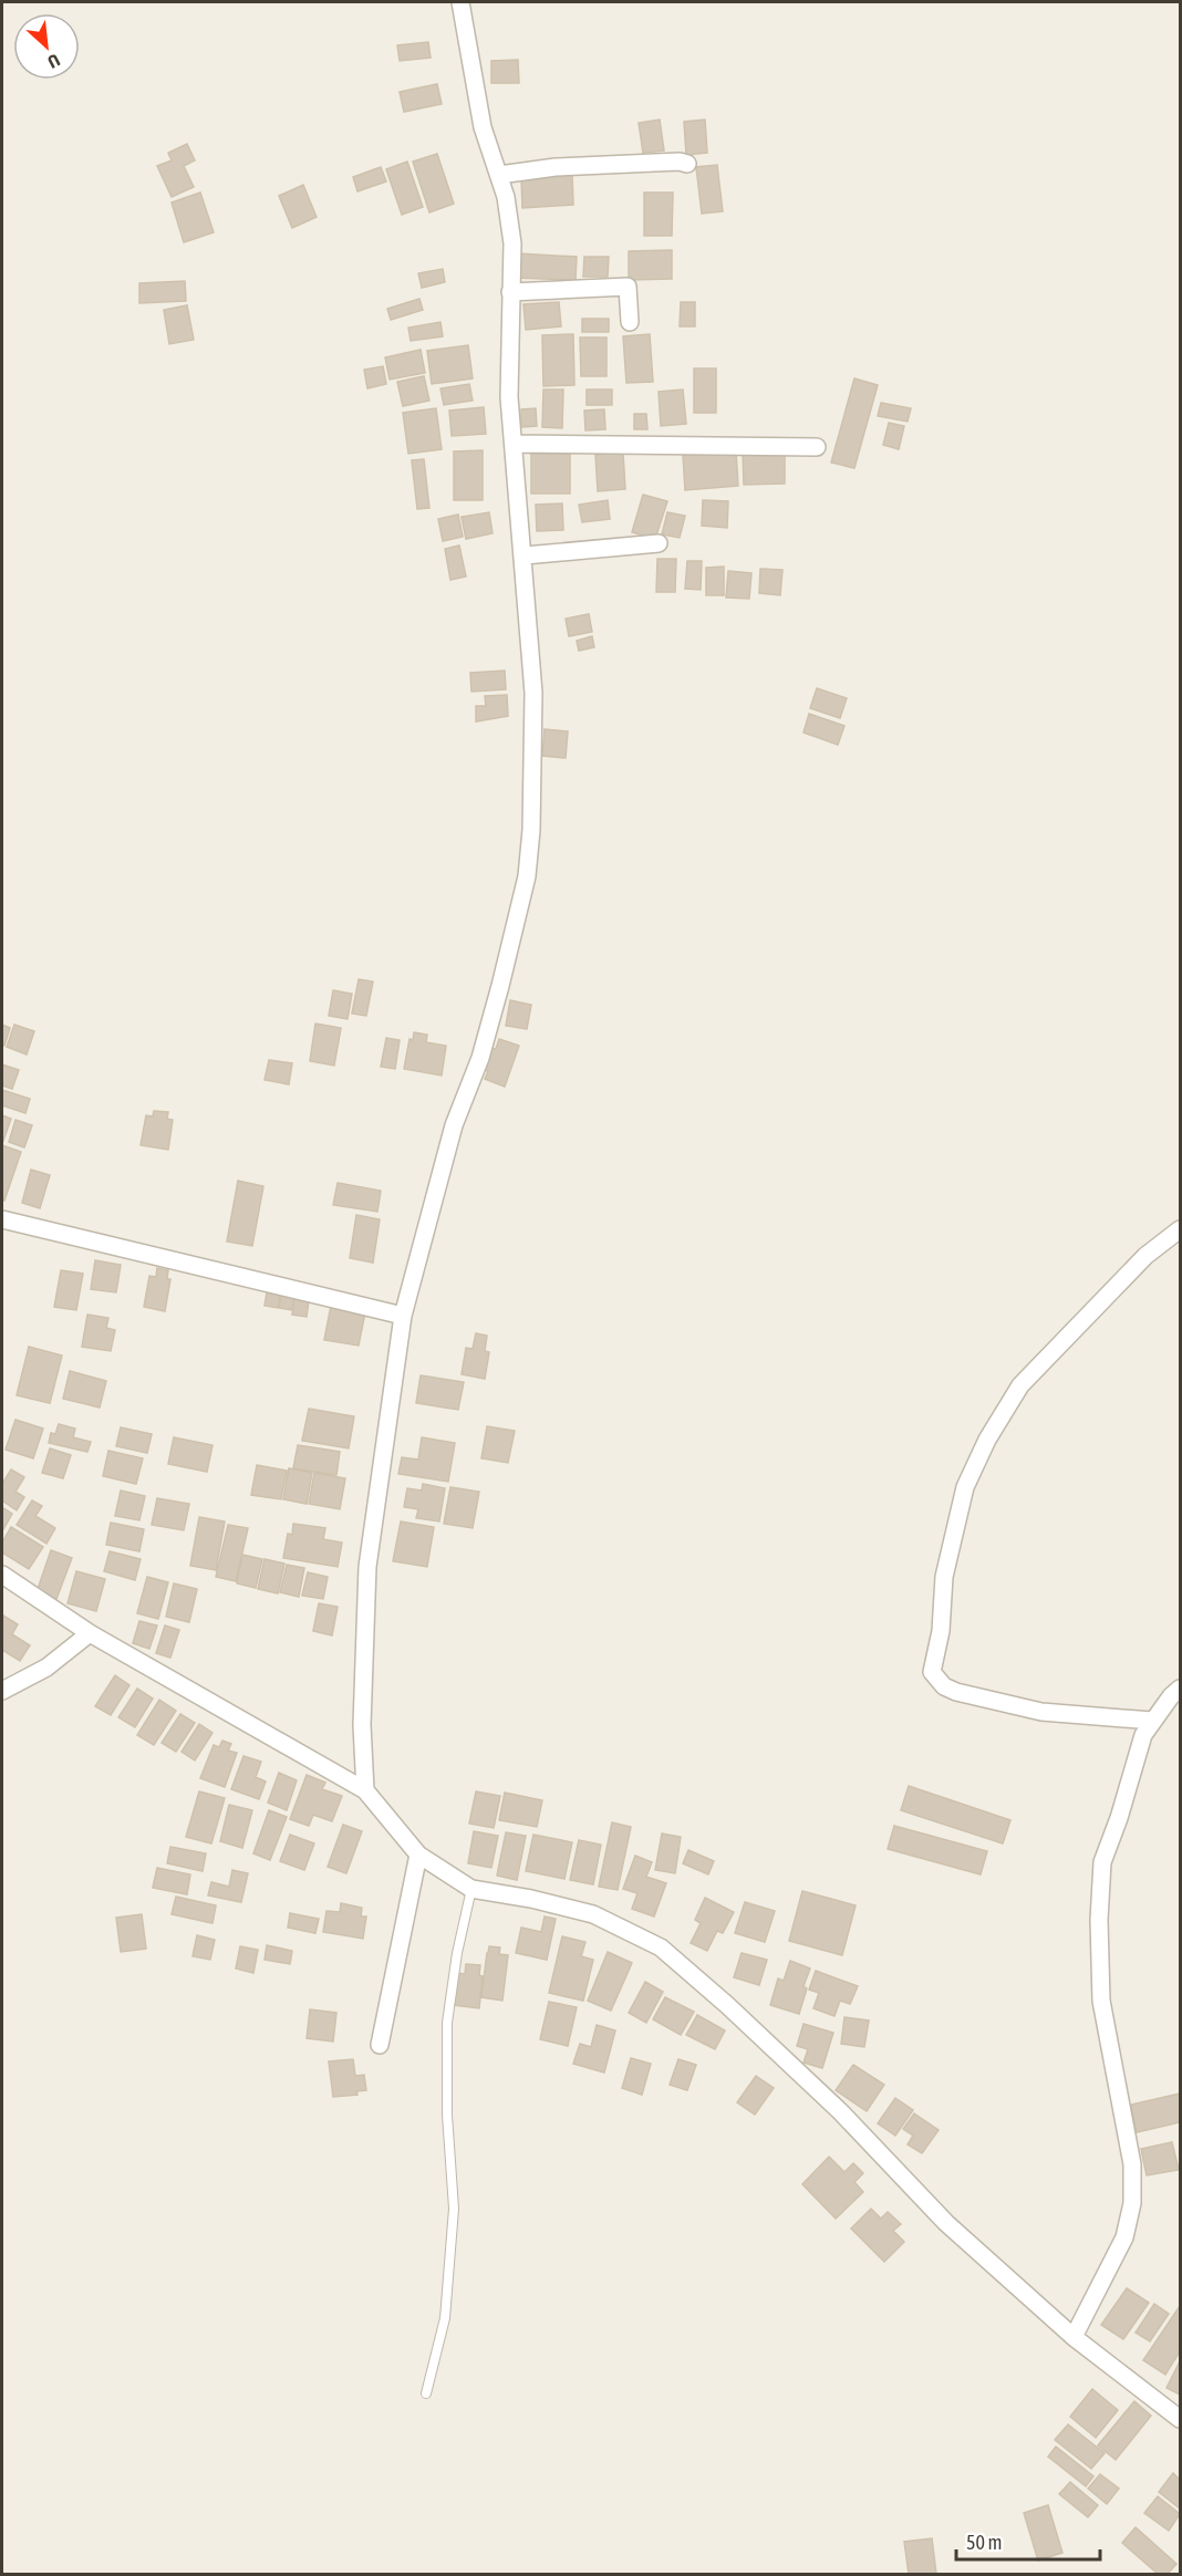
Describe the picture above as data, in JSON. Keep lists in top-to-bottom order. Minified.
{"scale_bar":"50 m","north":"bottom right"}
